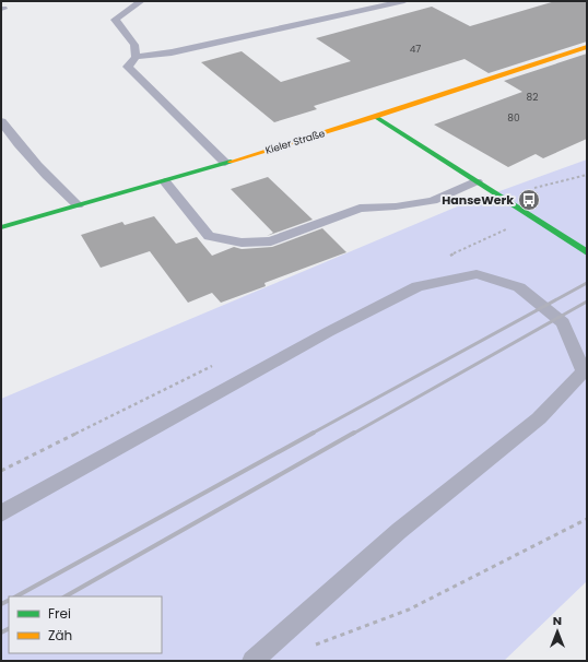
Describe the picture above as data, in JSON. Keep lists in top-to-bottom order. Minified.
{"streets":{"main road":["Kieler Straße"]},"places":{"bus stop":["HanseWerk"]},"house_numbers":["47","82","80"],"legend":["Frei","Zäh"],"north":"top"}
